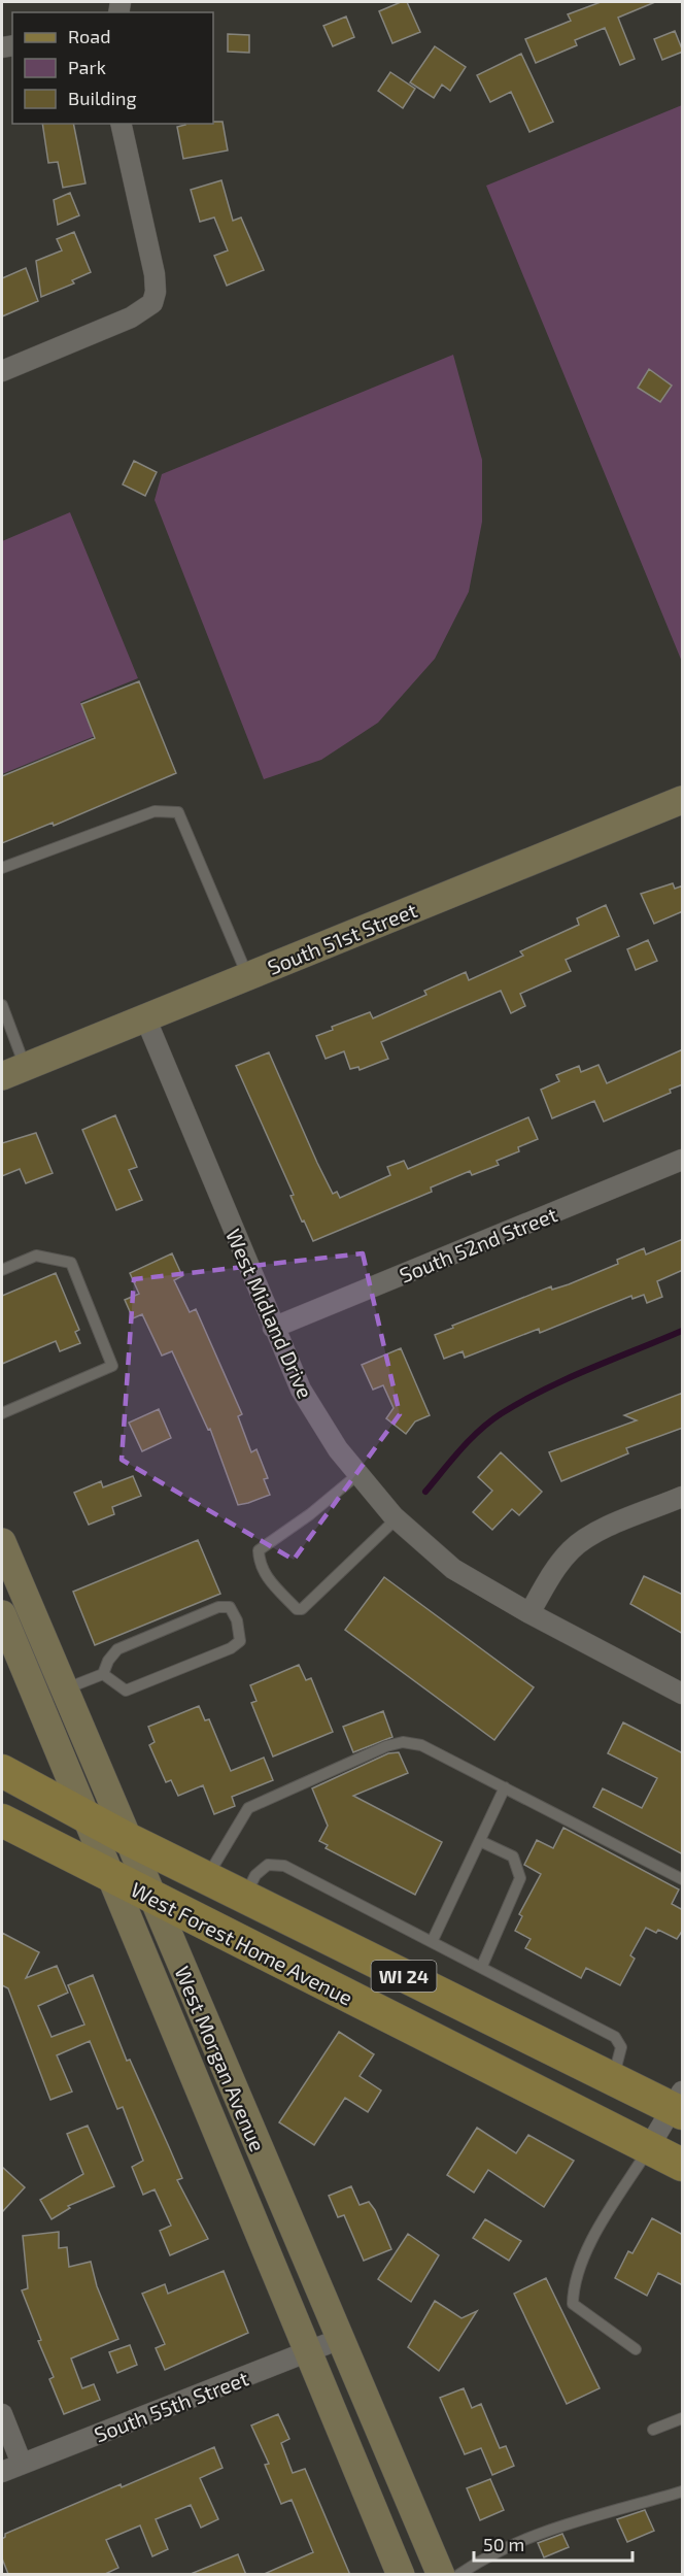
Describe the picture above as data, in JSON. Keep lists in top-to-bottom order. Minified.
{"streets":{"main road":["West Forest Home Avenue","WI 24"],"street":["South 51st Street","South 52nd Street","West Midland Drive","West Morgan Avenue","South 55th Street"]},"crossings":[["South 51st Street","West Midland Drive"],["South 52nd Street","West Midland Drive"],["West Forest Home Avenue","West Morgan Avenue"],["West Morgan Avenue","South 55th Street"]],"legend":["Road","Park","Building"],"scale_bar":"50 m"}
